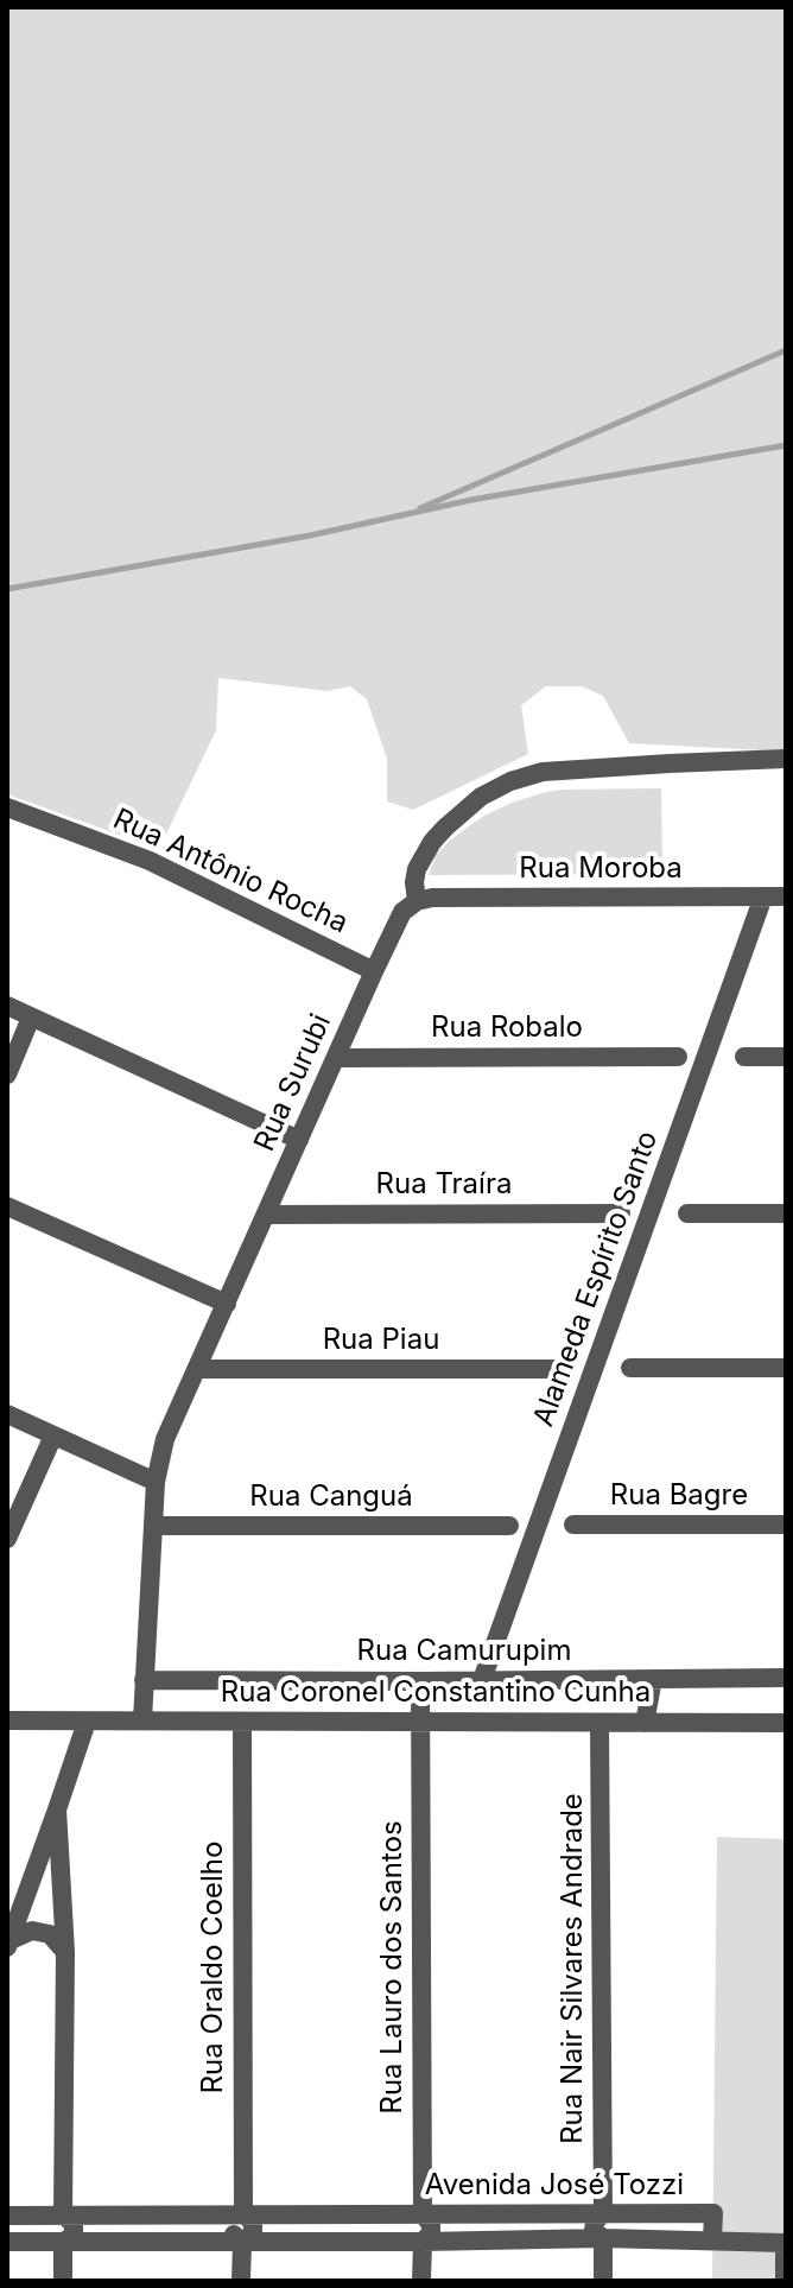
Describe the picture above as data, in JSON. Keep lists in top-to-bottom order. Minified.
{"streets":{"street":["Rua Moroba","Rua Antônio Rocha","Rua Robalo","Rua Surubi","Rua Traíra","Alameda Espírito Santo","Rua Piau","Rua Bagre","Rua Canguá","Rua Camurupim","Rua Coronel Constantino Cunha","Rua Oraldo Coelho","Rua Lauro dos Santos","Rua Nair Silvares Andrade","Avenida José Tozzi"]},"crossings":[["Rua Moroba","Rua Surubi"],["Rua Moroba","Alameda Espírito Santo"],["Rua Antônio Rocha","Rua Surubi"],["Rua Robalo","Rua Surubi"],["Rua Surubi","Rua Traíra"],["Rua Surubi","Rua Piau"],["Rua Surubi","Rua Canguá"],["Rua Surubi","Rua Camurupim"],["Rua Surubi","Rua Coronel Constantino Cunha"],["Alameda Espírito Santo","Rua Camurupim"],["Rua Camurupim","Rua Lauro dos Santos"],["Rua Coronel Constantino Cunha","Rua Oraldo Coelho"],["Rua Coronel Constantino Cunha","Rua Lauro dos Santos"],["Rua Coronel Constantino Cunha","Rua Nair Silvares Andrade"],["Rua Oraldo Coelho","Avenida José Tozzi"],["Rua Lauro dos Santos","Avenida José Tozzi"],["Rua Nair Silvares Andrade","Avenida José Tozzi"]]}
